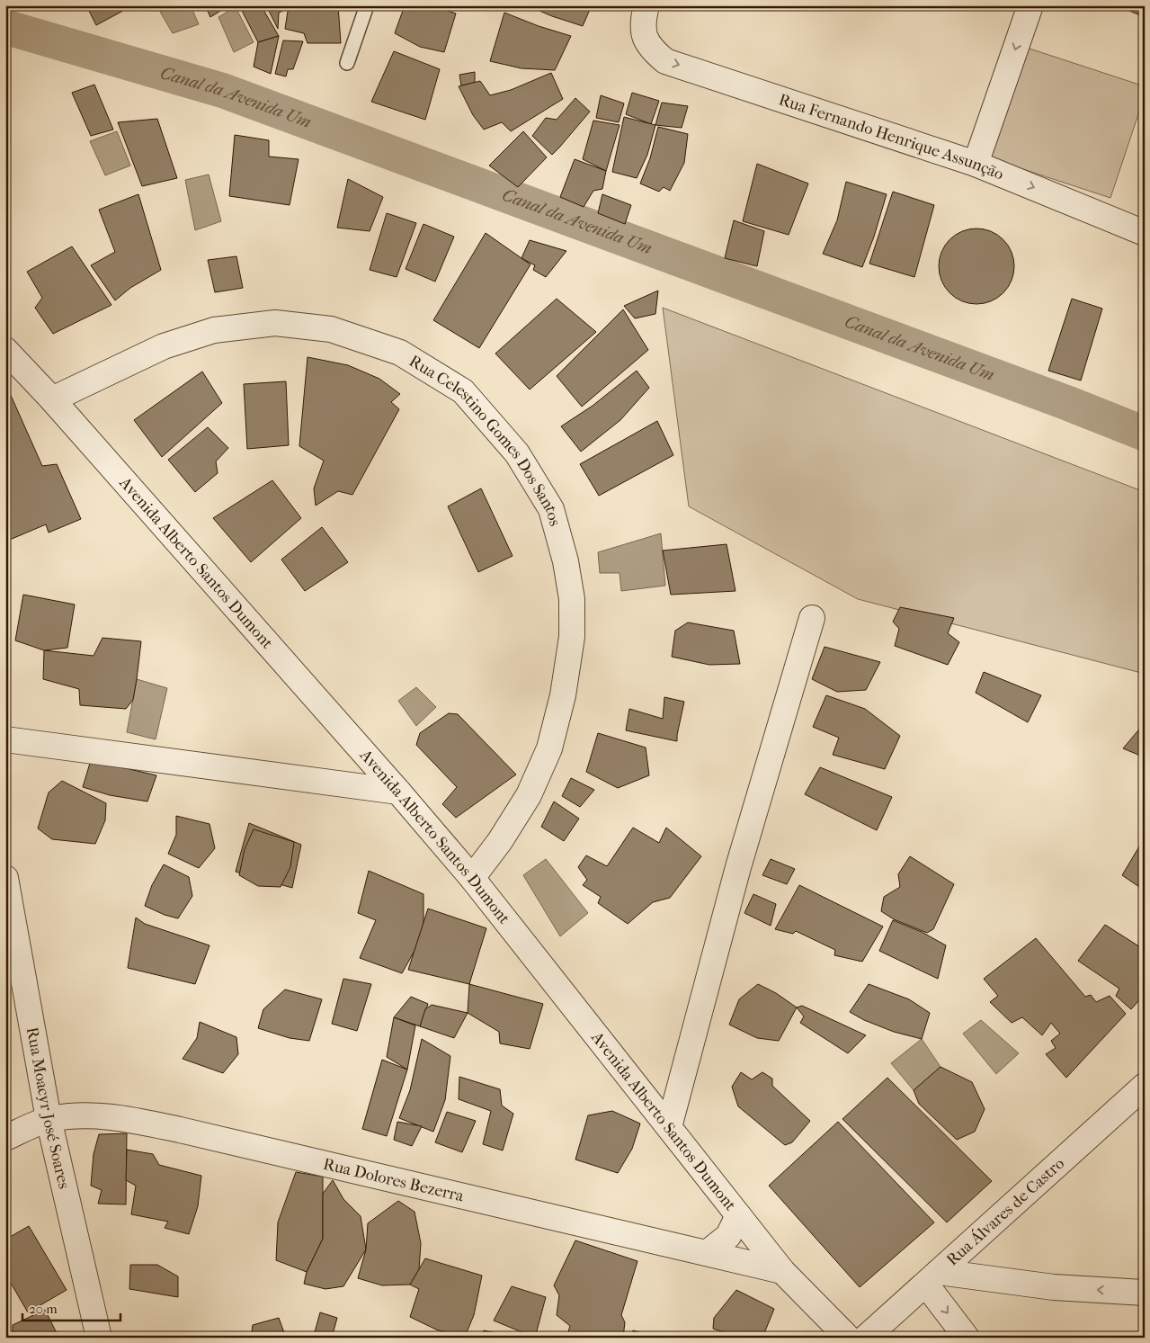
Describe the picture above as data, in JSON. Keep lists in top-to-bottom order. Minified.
{"streets":{"street":["Rua Fernando Henrique Assunção","Rua Celestino Gomes Dos Santos","Avenida Alberto Santos Dumont","Rua Moacyr José Soares","Rua Dolores Bezerra","Rua Álvares de Castro"]},"crossings":[["Rua Celestino Gomes Dos Santos","Avenida Alberto Santos Dumont"],["Avenida Alberto Santos Dumont","Rua Dolores Bezerra"],["Rua Moacyr José Soares","Rua Dolores Bezerra"]],"one_way":["Rua Fernando Henrique Assunção"],"water":["Canal da Avenida Um"],"scale_bar":"20 m"}
